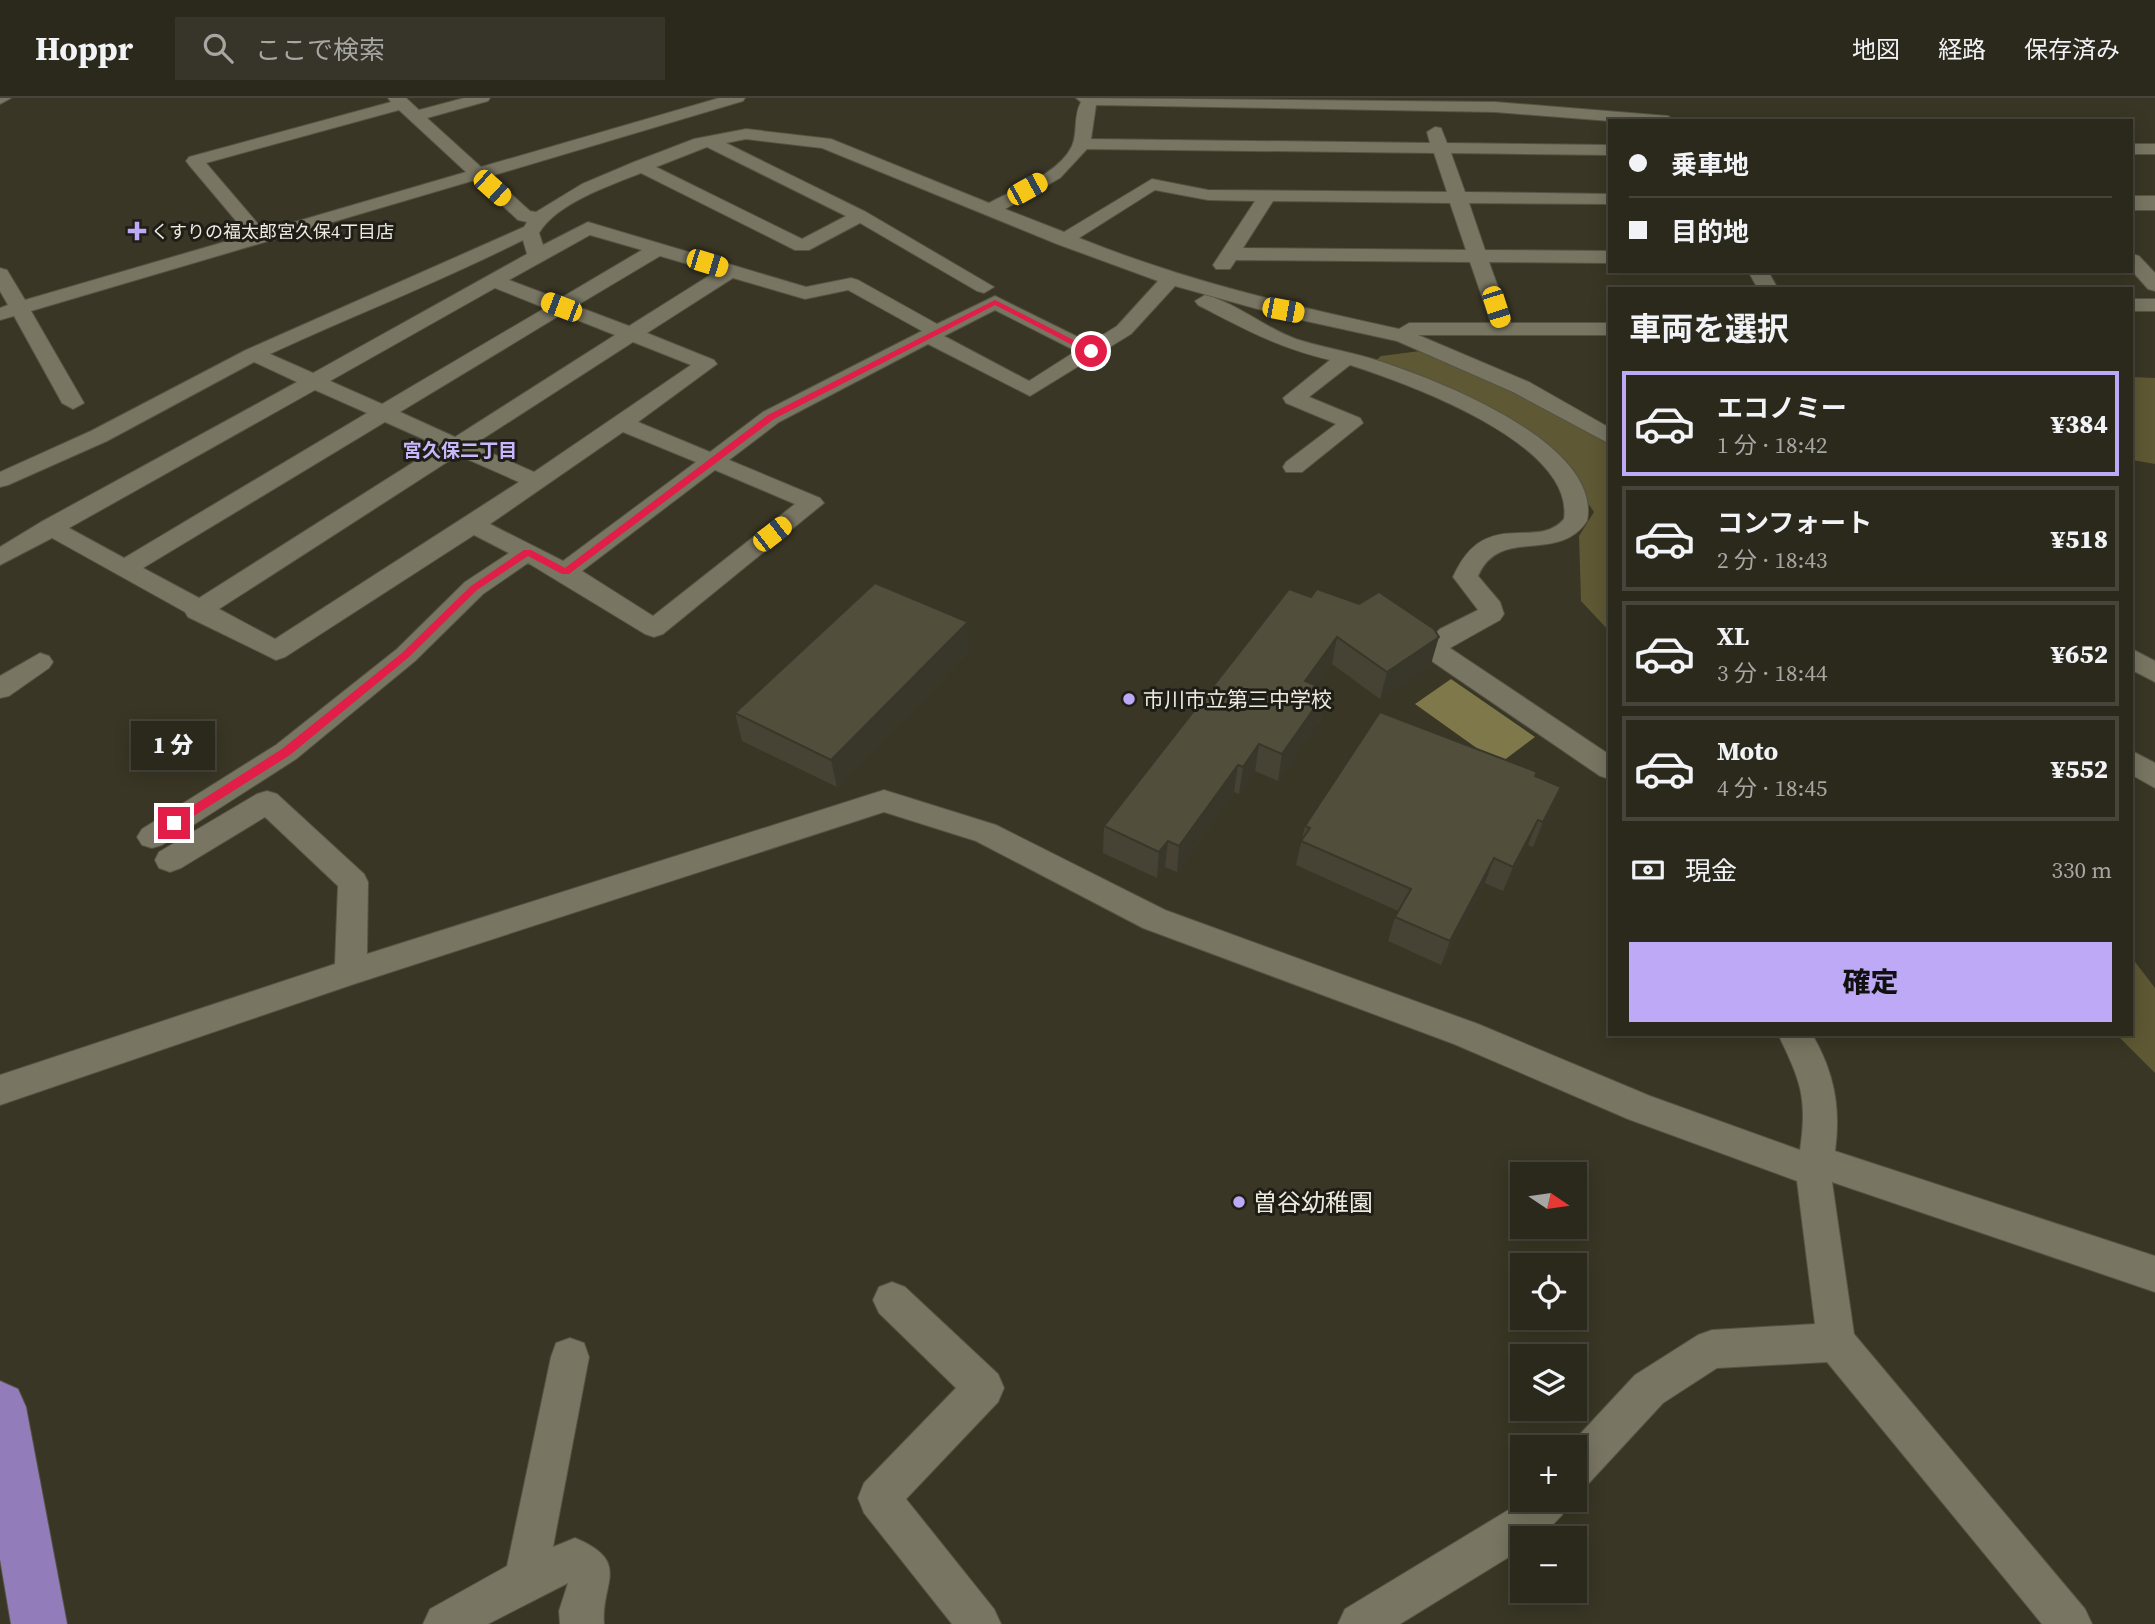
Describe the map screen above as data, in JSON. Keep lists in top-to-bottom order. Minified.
{"districts":["宮久保二丁目"],"places":{"health":["くすりの福太郎宮久保4丁目店"],"other":["市川市立第三中学校","曽谷幼稚園"]},"north":"right","page":{"header":"Hoppr","search":"ここで検索","nav":["地図","経路","保存済み"],"banner":["乗車地","目的地"],"heading":"車両を選択","list":[{"name":"エコノミー","note":"1 分 · 18:42","value":"¥384"},{"name":"コンフォート","note":"2 分 · 18:43","value":"¥518"},{"name":"XL","note":"3 分 · 18:44","value":"¥652"},{"name":"Moto","note":"4 分 · 18:45","value":"¥552"}],"bubble":"1 分","pay":["現金","330 m"],"buttons":"確定","map_buttons":["+","−"]}}
